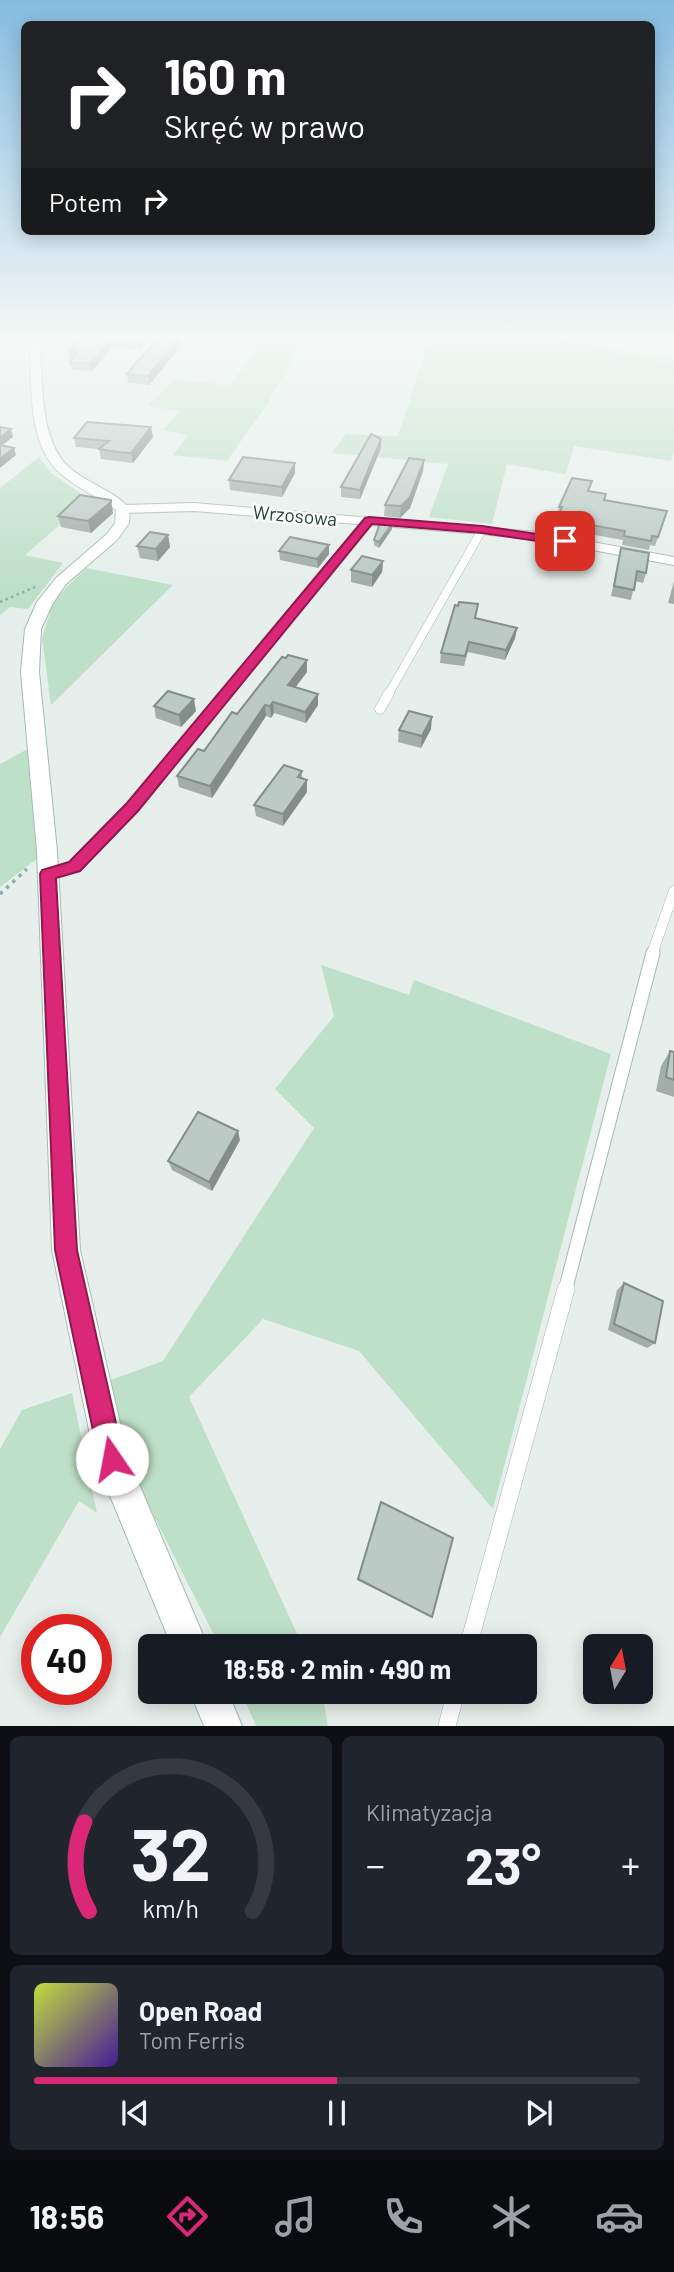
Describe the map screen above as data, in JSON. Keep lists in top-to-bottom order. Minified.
{"streets":{"street":["Wrzosowa"]},"north":"top","page":{"turn":["160 m","Skręć w prawo"],"then":"Potem","limit":"40","trip":"18:58 · 2 min · 490 m","tile":"Klimatyzacja","heat":["−","23°","+"],"song":["Open Road","Tom Ferris"],"tabs":"18:56","gauge":["32","km/h"]}}
